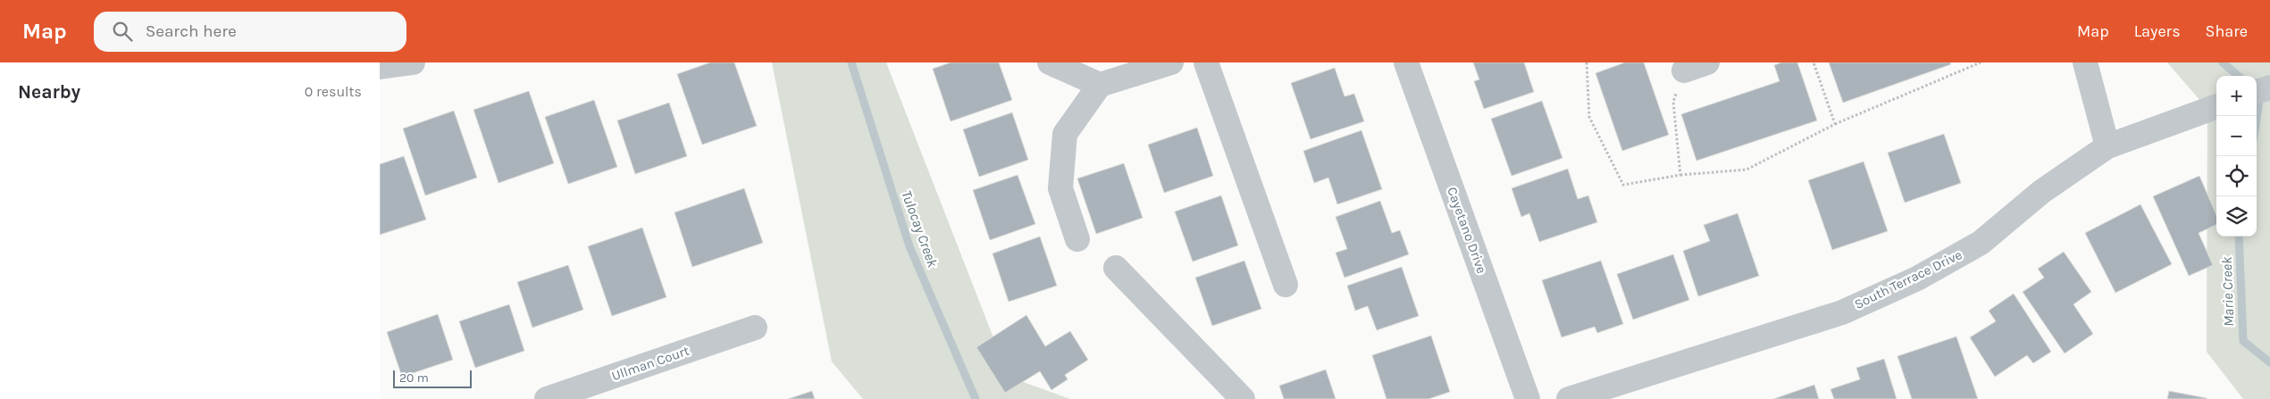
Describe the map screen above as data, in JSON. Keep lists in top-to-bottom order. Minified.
{"streets":{"street":["Cayetano Drive","South Terrace Drive","Ullman Court"]},"water":["Tulocay Creek","Marie Creek"],"scale_bar":"20 m","page":{"header":"Map","search":"Search here","nav":["Map","Layers","Share"],"heading":["Nearby","0 results"],"map_buttons":["+","−"],"scale":"20 m"}}
